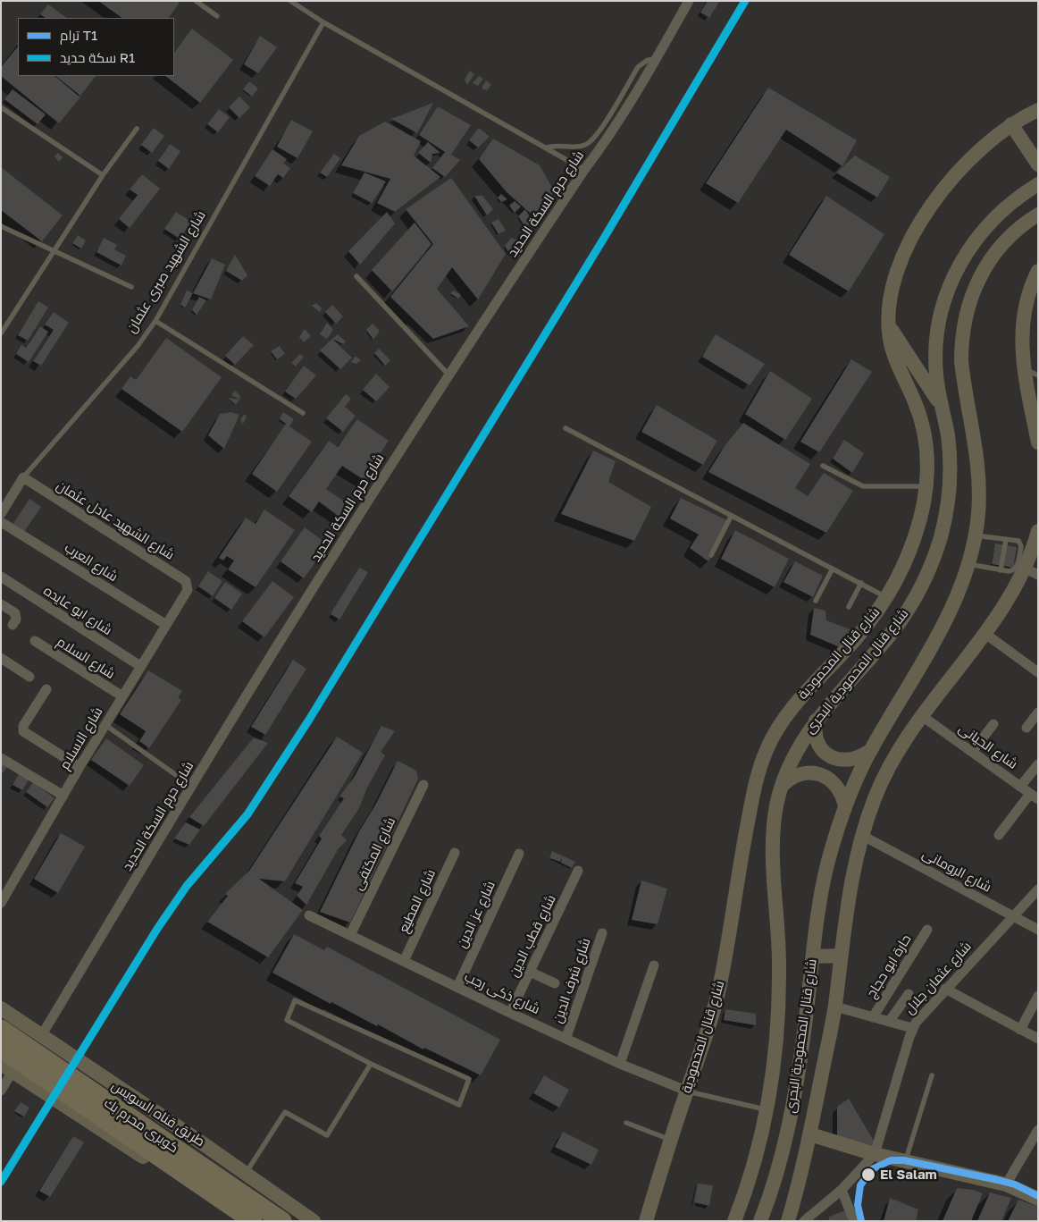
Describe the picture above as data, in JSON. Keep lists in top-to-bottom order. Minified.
{"streets":{"highway":["كوبرى محرم بك"],"street":["شارع حرم السكة الحديد","شارع الشهيد صبرى عثمان","شارع الشهيد عادل عثمان","شارع العرب","شارع ابو عايده","شارع قنال المحمودية","شارع السلام","شارع قنال المحمودية البحرى","شارع الاسلام","شارع الحيانى","شارع المكتفى","شارع الرومانى","شارع المطيع","شارع عز الدين","شارع قطب الدين","حارة ابو حجاج","شارع عثمان جلال","شارع شرف الدين","شارع ذكى رجب","طريق قناه السويس"]},"crossings":[["شارع حرم السكة الحديد","طريق قناه السويس"],["شارع الشهيد صبرى عثمان","شارع الشهيد عادل عثمان"],["شارع الشهيد عادل عثمان","شارع الاسلام"],["شارع العرب","شارع الاسلام"],["شارع ابو عايده","شارع الاسلام"],["شارع قنال المحمودية","شارع ذكى رجب"],["شارع السلام","شارع الاسلام"],["شارع المكتفى","شارع ذكى رجب"],["شارع الرومانى","شارع عثمان جلال"],["شارع المطيع","شارع ذكى رجب"],["شارع عز الدين","شارع ذكى رجب"],["شارع قطب الدين","شارع ذكى رجب"],["شارع شرف الدين","شارع ذكى رجب"]],"places":["El Salam"],"lines":["rail line R1","tram line T1"],"legend":["ترام T1","سكة حديد R1"]}
